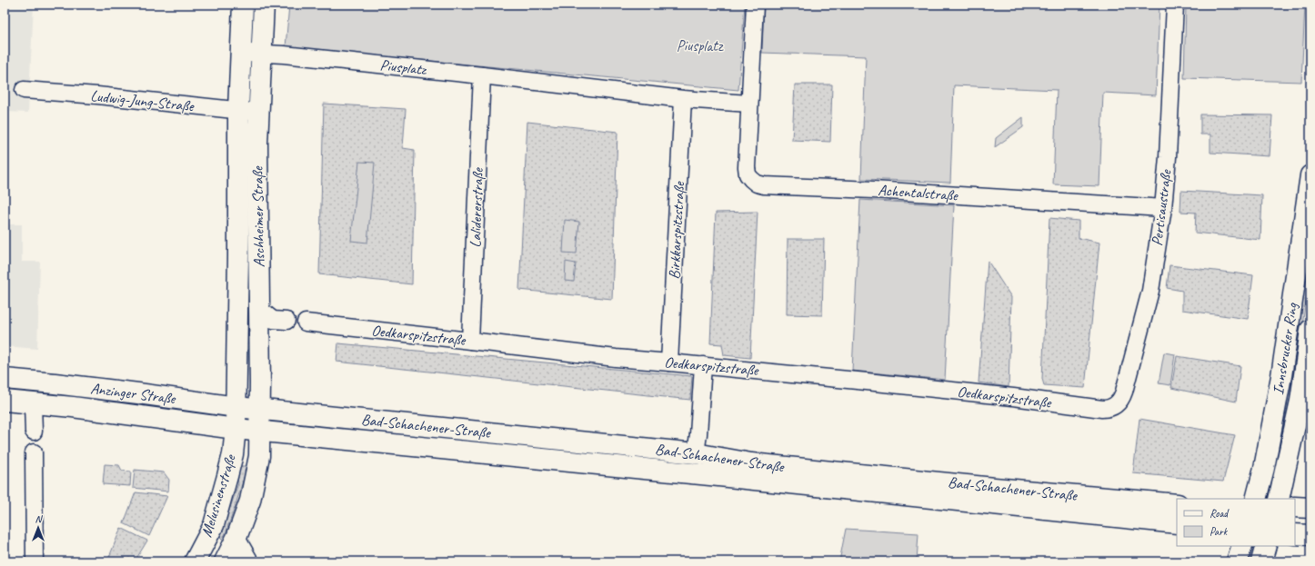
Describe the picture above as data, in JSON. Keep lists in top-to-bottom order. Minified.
{"streets":{"main road":["Aschheimer Straße","Innsbrucker Ring","Anzinger Straße","Bad-Schachener-Straße","Melusinenstraße"],"street":["Piusplatz","Ludwig-Jung-Straße","Achentalstraße","Lalidererstraße","Pertisaustraße","Birkkarspitzstraße","Oedkarspitzstraße"]},"crossings":[["Piusplatz","Achentalstraße"],["Piusplatz","Lalidererstraße"],["Piusplatz","Aschheimer Straße"],["Piusplatz","Birkkarspitzstraße"],["Ludwig-Jung-Straße","Aschheimer Straße"],["Achentalstraße","Pertisaustraße"],["Lalidererstraße","Oedkarspitzstraße"],["Pertisaustraße","Oedkarspitzstraße"],["Aschheimer Straße","Anzinger Straße"],["Aschheimer Straße","Bad-Schachener-Straße"],["Aschheimer Straße","Melusinenstraße"],["Birkkarspitzstraße","Oedkarspitzstraße"],["Anzinger Straße","Bad-Schachener-Straße"],["Anzinger Straße","Melusinenstraße"],["Bad-Schachener-Straße","Melusinenstraße"]],"parks":["Piusplatz"],"legend":["Road","Park"],"north":"top"}
